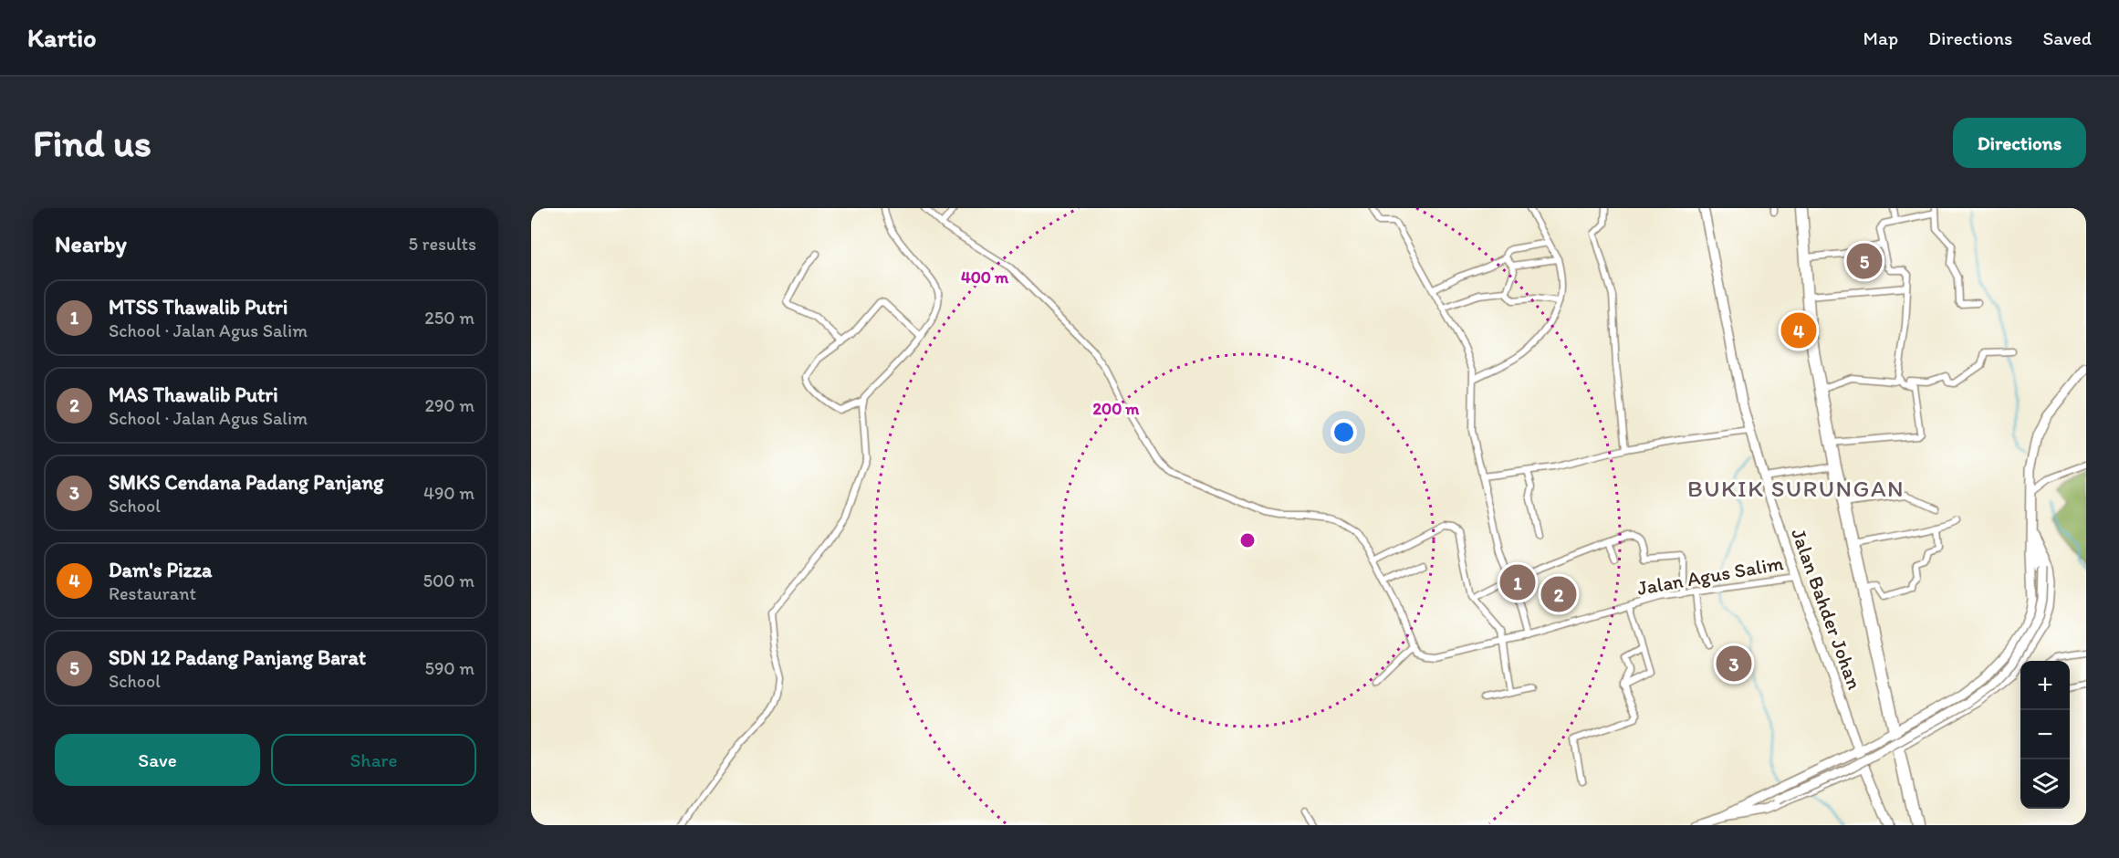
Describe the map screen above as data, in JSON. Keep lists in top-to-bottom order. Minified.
{"streets":{"main road":["Jalan Bahder Johan"],"street":["Jalan Agus Salim"]},"crossings":[["Jalan Agus Salim","Jalan Bahder Johan"]],"districts":["BUKIK SURUNGAN"],"page":{"header":"Kartio","nav":["Map","Directions","Saved"],"buttons":["Directions",["Save","Share"]],"title":"Find us","heading":["Nearby","5 results"],"pins":["5","4","1","2","3"],"list":[{"mark":"1","name":"MTSS Thawalib Putri","note":"School · Jalan Agus Salim","value":"250 m"},{"mark":"2","name":"MAS Thawalib Putri","note":"School · Jalan Agus Salim","value":"290 m"},{"mark":"3","name":"SMKS Cendana Padang Panjang","note":"School","value":"490 m"},{"mark":"4","name":"Dam's Pizza","note":"Restaurant","value":"500 m"},{"mark":"5","name":"SDN 12 Padang Panjang Barat","note":"School","value":"590 m"}],"map_buttons":["+","−"]},"rings":["400 m","200 m"]}
